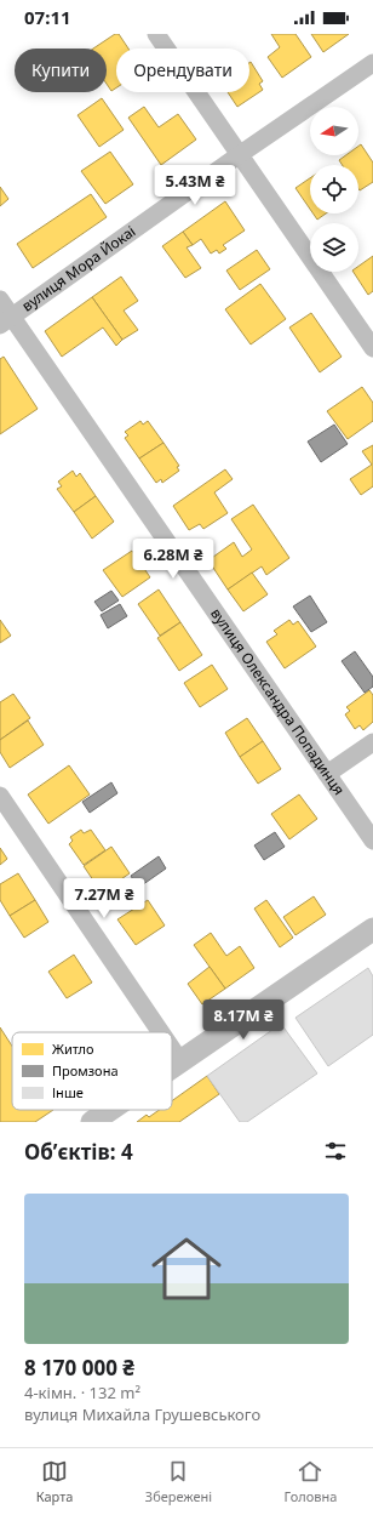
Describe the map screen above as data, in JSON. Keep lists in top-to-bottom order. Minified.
{"streets":{"street":["вулиця Мора Йокаі","вулиця Олександра Попадинця"]},"crossings":[["вулиця Мора Йокаі","вулиця Олександра Попадинця"]],"legend":["Житло","Промзона","Інше"],"north":"left","page":{"status":"07:11","chip":["Купити","Орендувати"],"price":["5.43M ₴","6.28M ₴","7.27M ₴","8.17M ₴"],"heading":"Об’єктів: 4","list":[{"name":"8 170 000 ₴","note":"4-кімн. · 132 m² · вулиця Михайла Грушевського"}],"tabs":["Карта","Збережені","Головна"]}}
